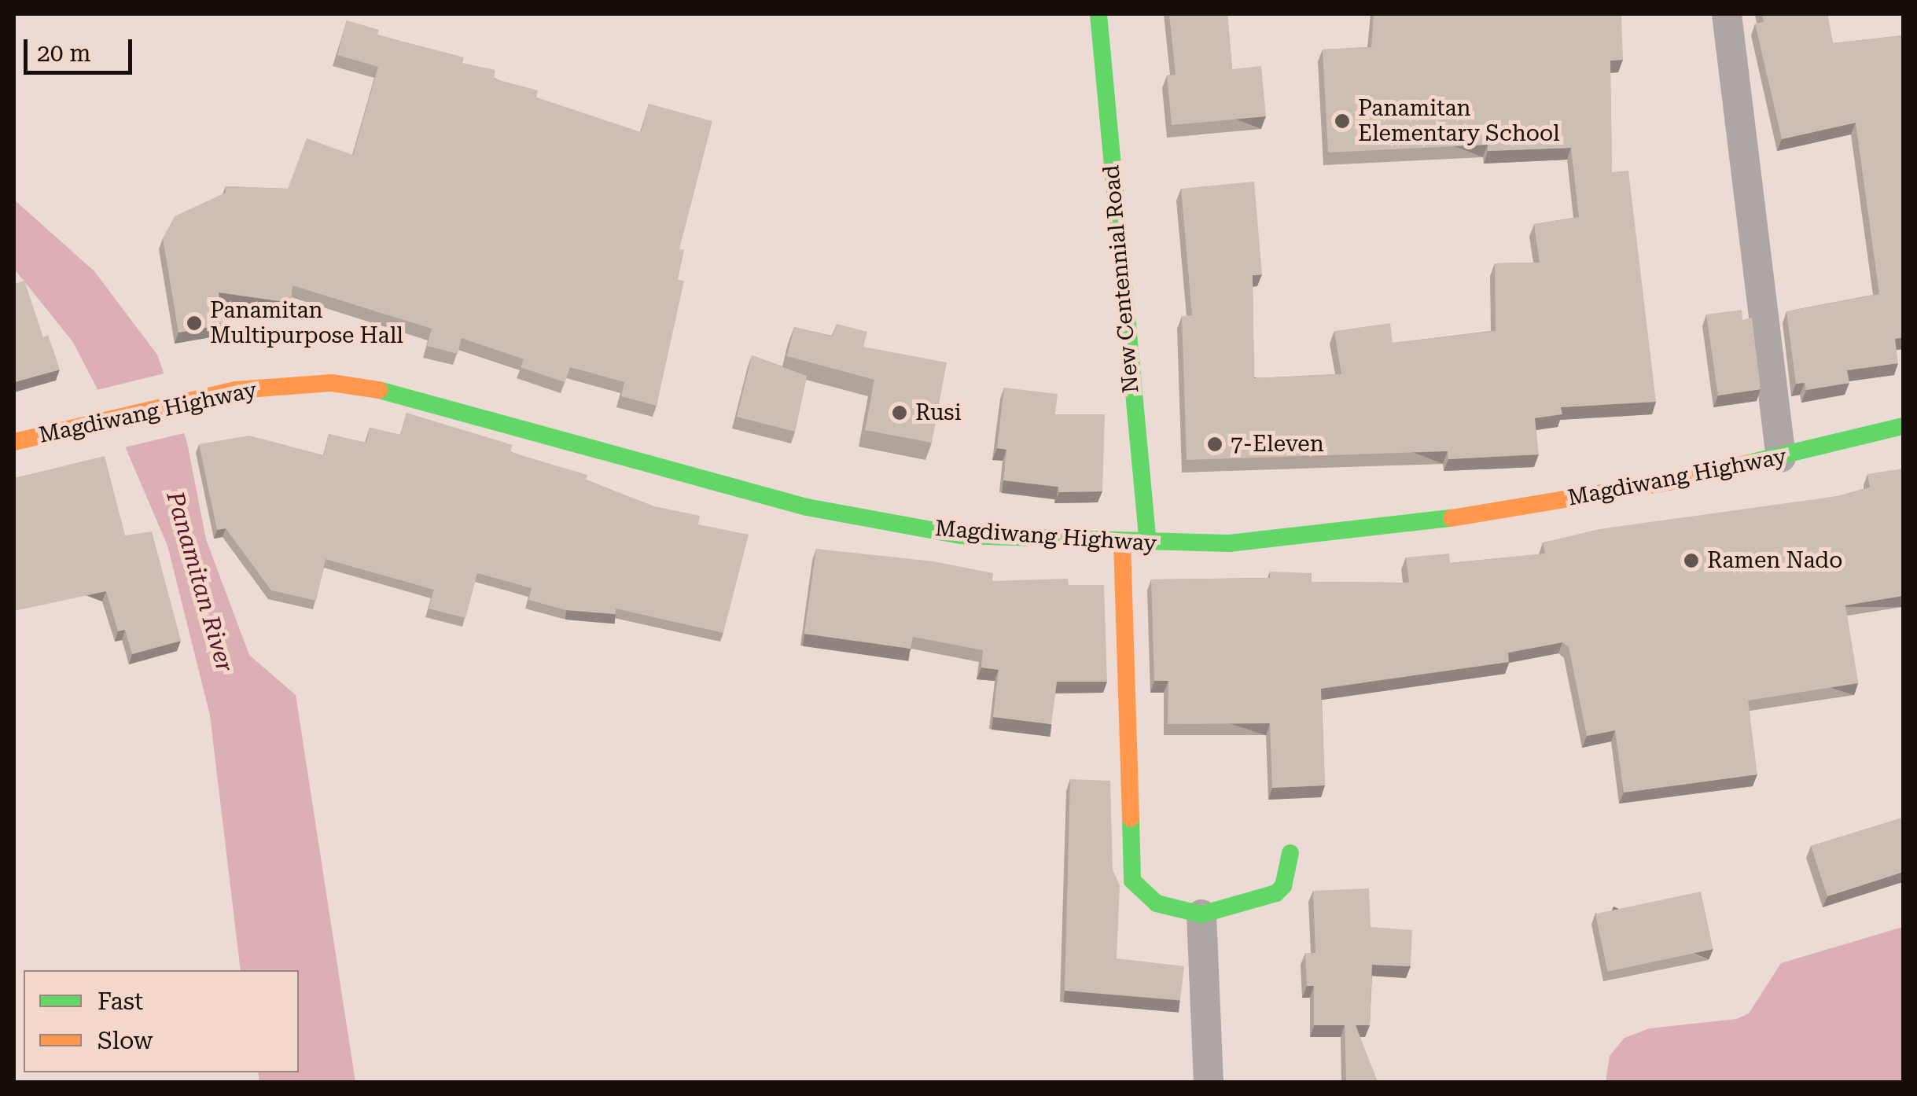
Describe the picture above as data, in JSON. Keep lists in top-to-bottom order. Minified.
{"streets":{"main road":["New Centennial Road","Magdiwang Highway"]},"crossings":[["New Centennial Road","Magdiwang Highway"]],"water":["Panamitan River"],"places":["Panamitan Elementary School","Panamitan Multipurpose Hall","Rusi","7-Eleven","Ramen Nado"],"legend":["Fast","Slow"],"scale_bar":"20 m"}
